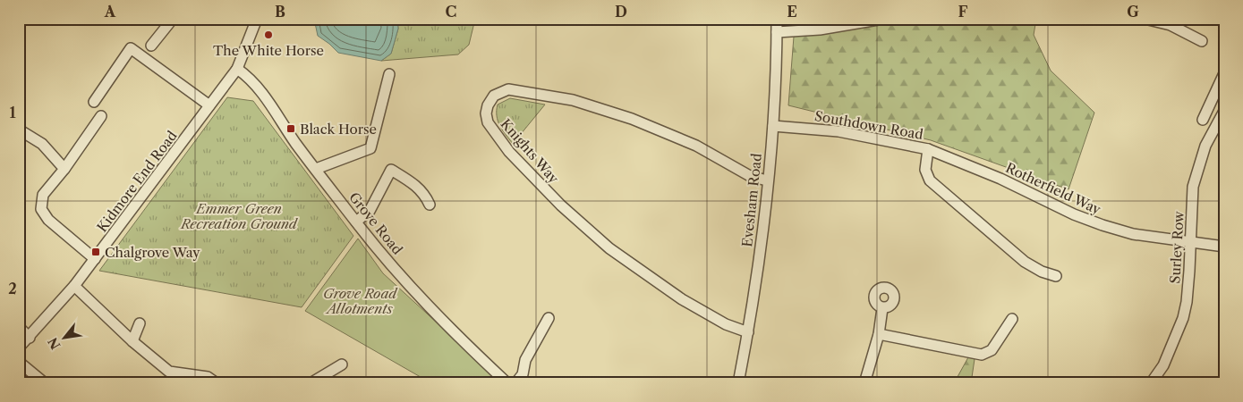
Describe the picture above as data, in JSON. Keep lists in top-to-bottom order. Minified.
{"streets":{"street":["Southdown Road","Knights Way","Kidmore End Road","Rotherfield Way","Evesham Road","Grove Road","Surley Row"]},"crossings":[["Southdown Road","Rotherfield Way"],["Southdown Road","Evesham Road"],["Knights Way","Evesham Road"],["Kidmore End Road","Grove Road"],["Rotherfield Way","Surley Row"]],"parks":["Emmer Green Recreation Ground","Grove Road Allotments"],"places":{"other":["The White Horse"],"transit":["Black Horse","Chalgrove Way"]},"north":"bottom left","grid":{"columns":["A","B","C","D","E","F","G"],"rows":["1","2"]}}
